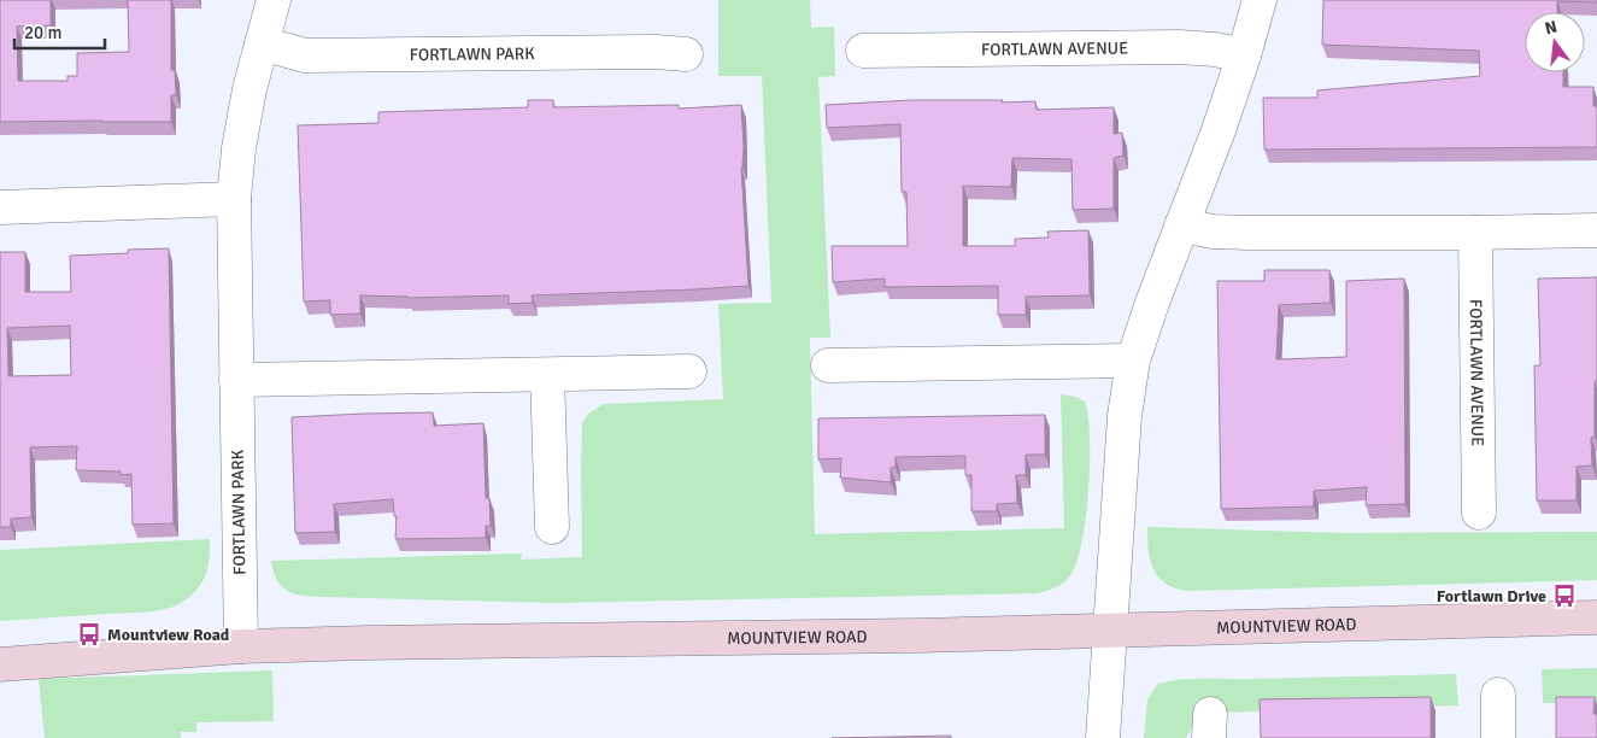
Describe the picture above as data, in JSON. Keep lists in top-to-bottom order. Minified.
{"streets":{"street":["FORTLAWN AVENUE","FORTLAWN PARK","MOUNTVIEW ROAD"]},"crossings":[["FORTLAWN PARK","MOUNTVIEW ROAD"]],"places":{"bus stop":["Fortlawn Drive","Mountview Road"]},"scale_bar":"20 m","north":"top"}
